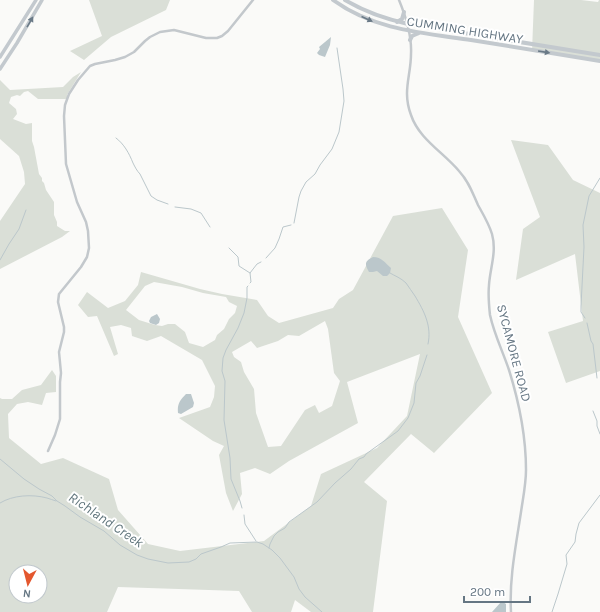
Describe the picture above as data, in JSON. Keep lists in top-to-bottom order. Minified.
{"streets":{"highway":["CUMMING HIGHWAY"],"street":["SYCAMORE ROAD"]},"crossings":[["CUMMING HIGHWAY","SYCAMORE ROAD"]],"water":["Richland Creek"],"scale_bar":"200 m","north":"bottom"}
